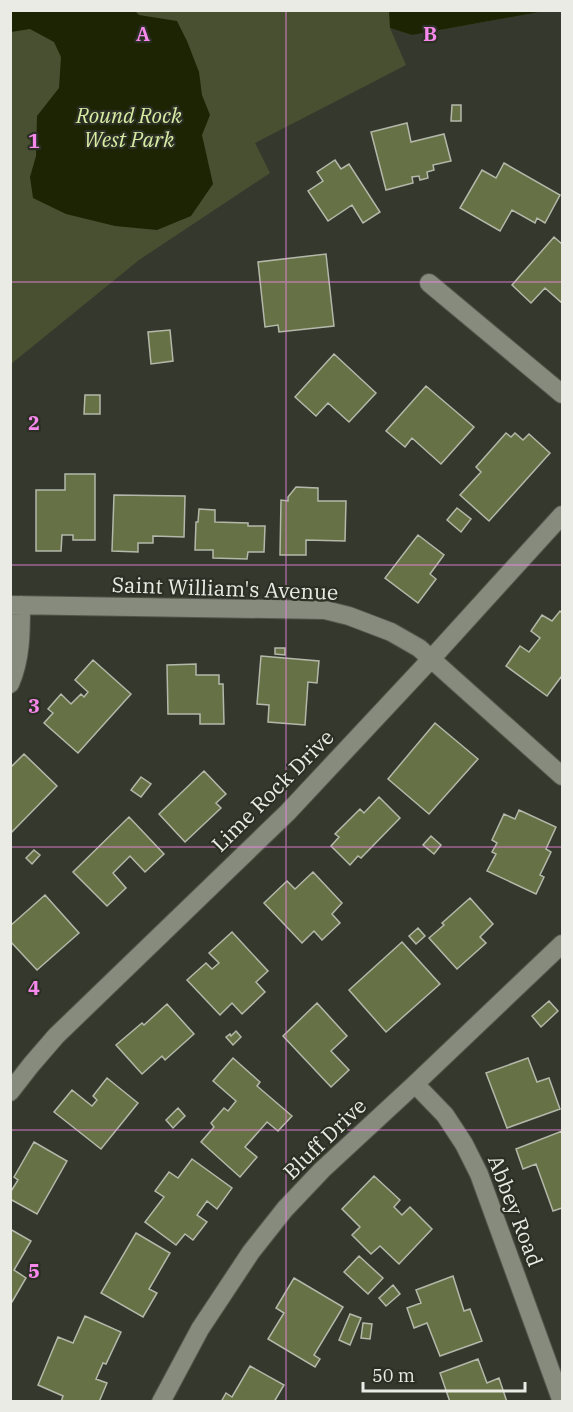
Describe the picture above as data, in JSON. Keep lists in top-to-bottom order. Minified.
{"streets":{"street":["Saint William's Avenue","Lime Rock Drive","Bluff Drive","Abbey Road"]},"crossings":[["Saint William's Avenue","Lime Rock Drive"],["Bluff Drive","Abbey Road"]],"parks":["Round Rock West Park"],"scale_bar":"50 m","grid":{"columns":["A","B"],"rows":["1","2","3","4","5"]}}
